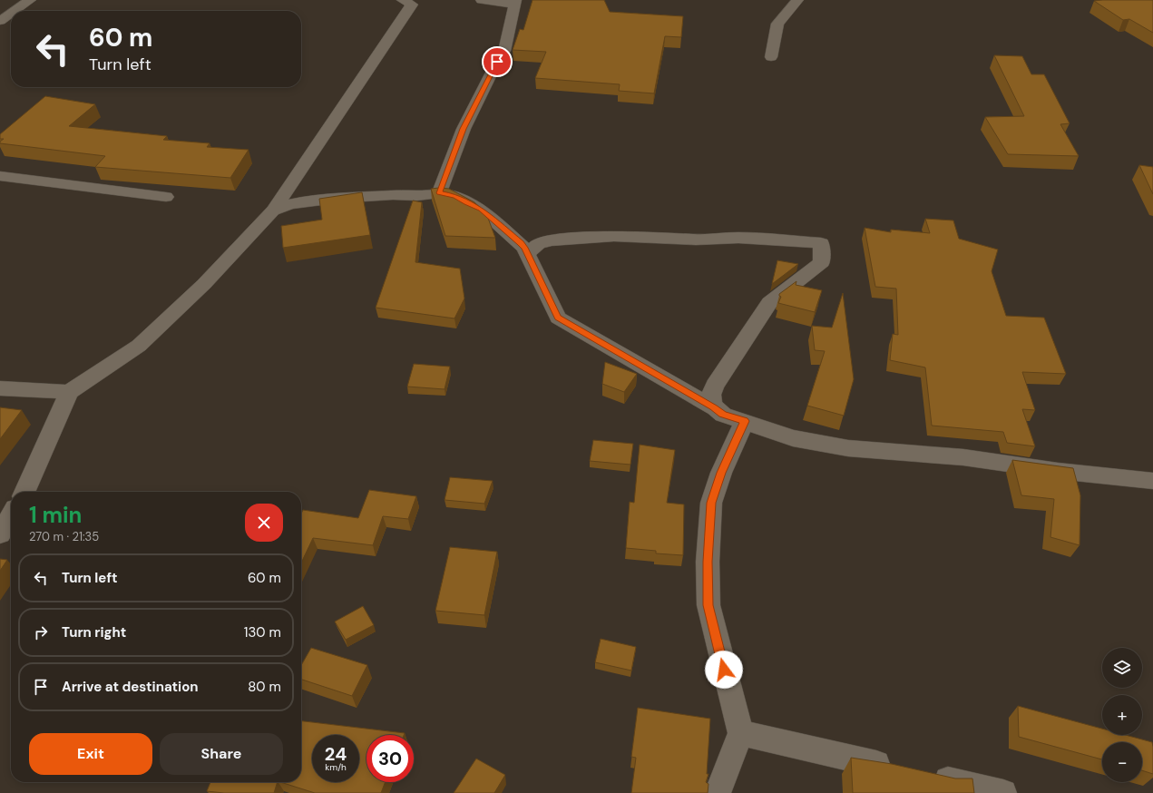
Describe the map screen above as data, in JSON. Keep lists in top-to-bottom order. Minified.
{"page":{"turn":["60 m","Turn left"],"heading":["1 min","270 m · 21:35"],"list":[{"name":"Turn left","value":"60 m"},{"name":"Turn right","value":"130 m"},{"name":"Arrive at destination","value":"80 m"}],"map_buttons":["+","−"],"buttons":["Exit","Share"],"speed":"24 km/h","limit":"30"}}
